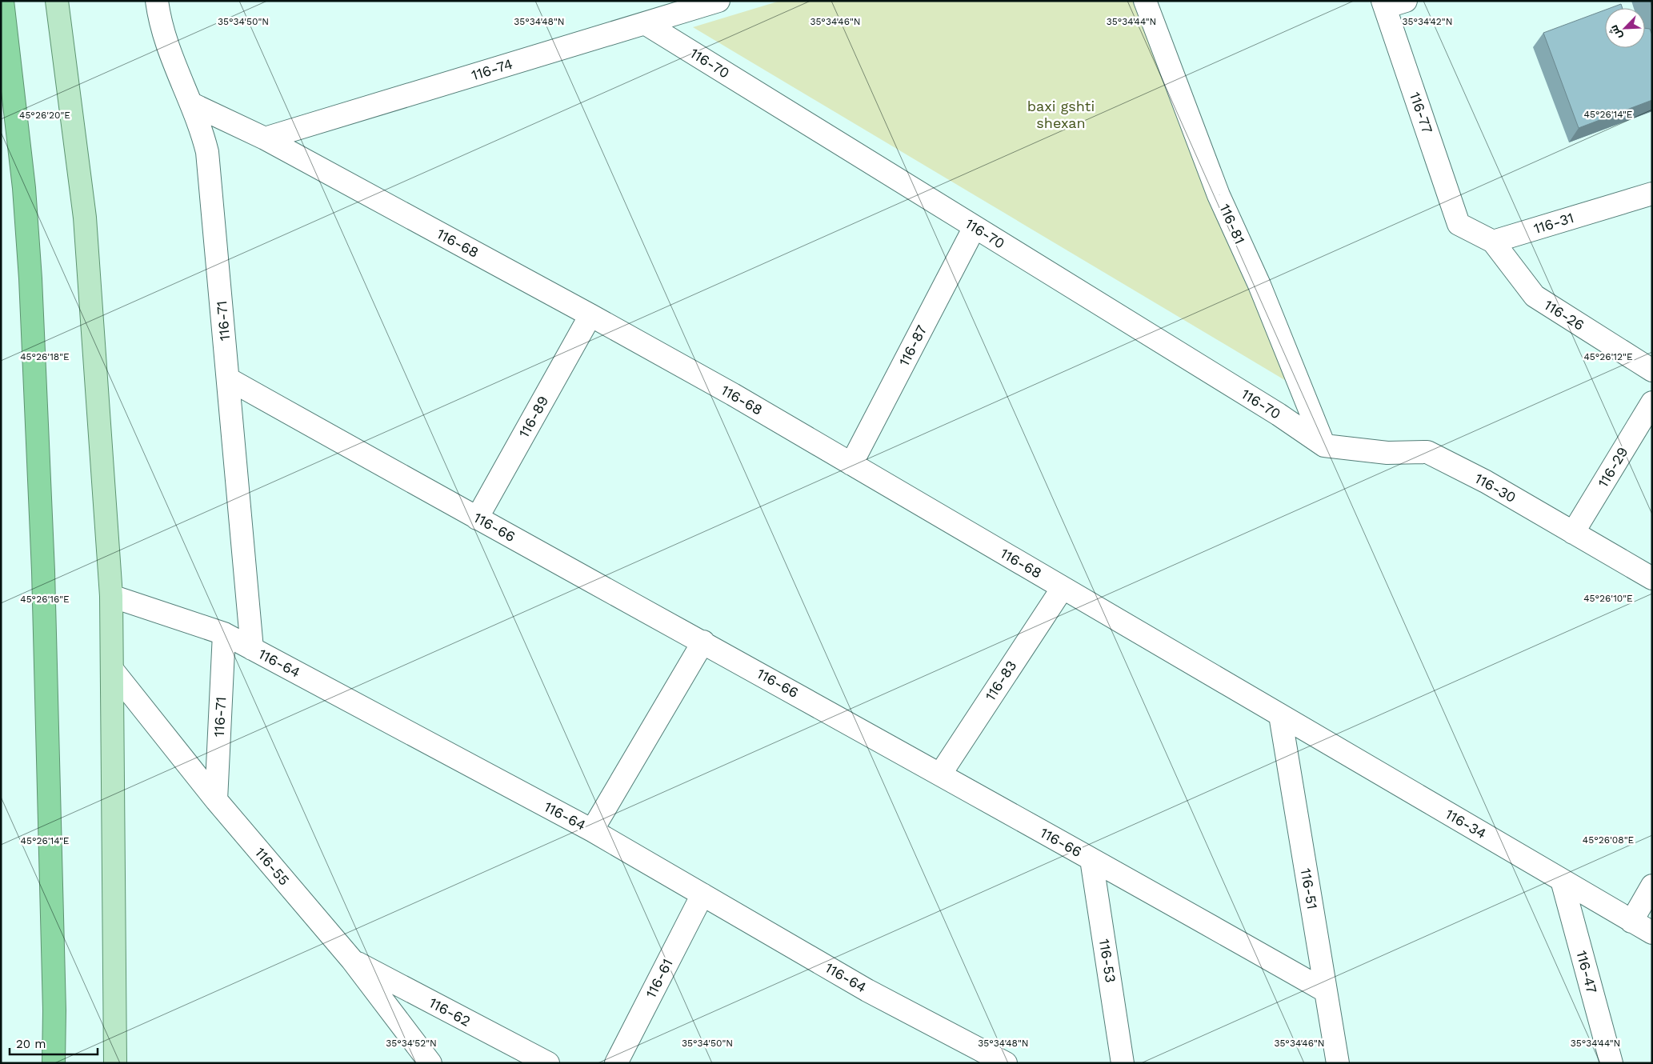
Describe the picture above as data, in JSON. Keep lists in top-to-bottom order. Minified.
{"streets":{"street":["116-70","116-74","116-77","116-31","116-81","116-68","116-26","116-71","116-87","116-89","116-29","116-30","116-66","116-64","116-83","116-34","116-55","116-51","116-53","116-47","116-61","116-62"]},"crossings":[["116-70","116-74"],["116-70","116-81"],["116-70","116-87"],["116-70","116-30"],["116-74","116-68"],["116-77","116-31"],["116-77","116-26"],["116-31","116-26"],["116-81","116-30"],["116-68","116-71"],["116-68","116-87"],["116-68","116-89"],["116-68","116-83"],["116-68","116-34"],["116-68","116-51"],["116-71","116-66"],["116-71","116-64"],["116-71","116-55"],["116-89","116-66"],["116-29","116-30"],["116-66","116-83"],["116-66","116-51"],["116-66","116-53"],["116-64","116-61"],["116-34","116-51"],["116-34","116-47"],["116-55","116-62"]],"parks":["baxi gshti shexan"],"scale_bar":"20 m","north":"bottom left","coordinates":["35°34'50\"N","35°34'48\"N","35°34'46\"N","35°34'44\"N","35°34'42\"N","45°26'14\"E","45°26'20\"E","45°26'12\"E","45°26'18\"E","45°26'10\"E","45°26'16\"E","45°26'08\"E","35°34'52\"N"]}
